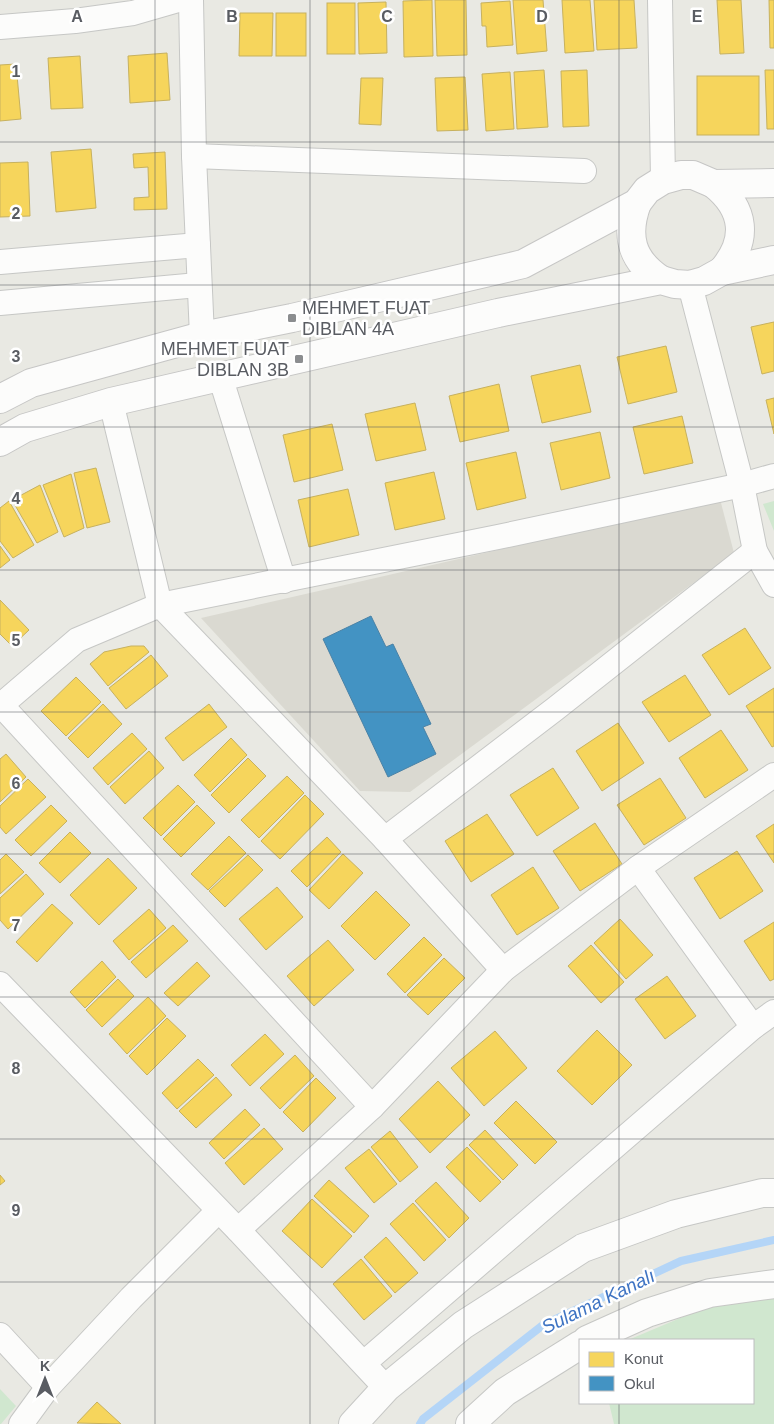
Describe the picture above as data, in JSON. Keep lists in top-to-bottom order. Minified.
{"water":["Sulama Kanalı"],"places":{"transit":["MEHMET FUAT DIBLAN 4A","MEHMET FUAT DIBLAN 3B"]},"legend":["Konut","Okul"],"north":"top","grid":{"columns":["A","B","C","D","E"],"rows":["1","2","3","4","5","6","7","8","9"]}}
